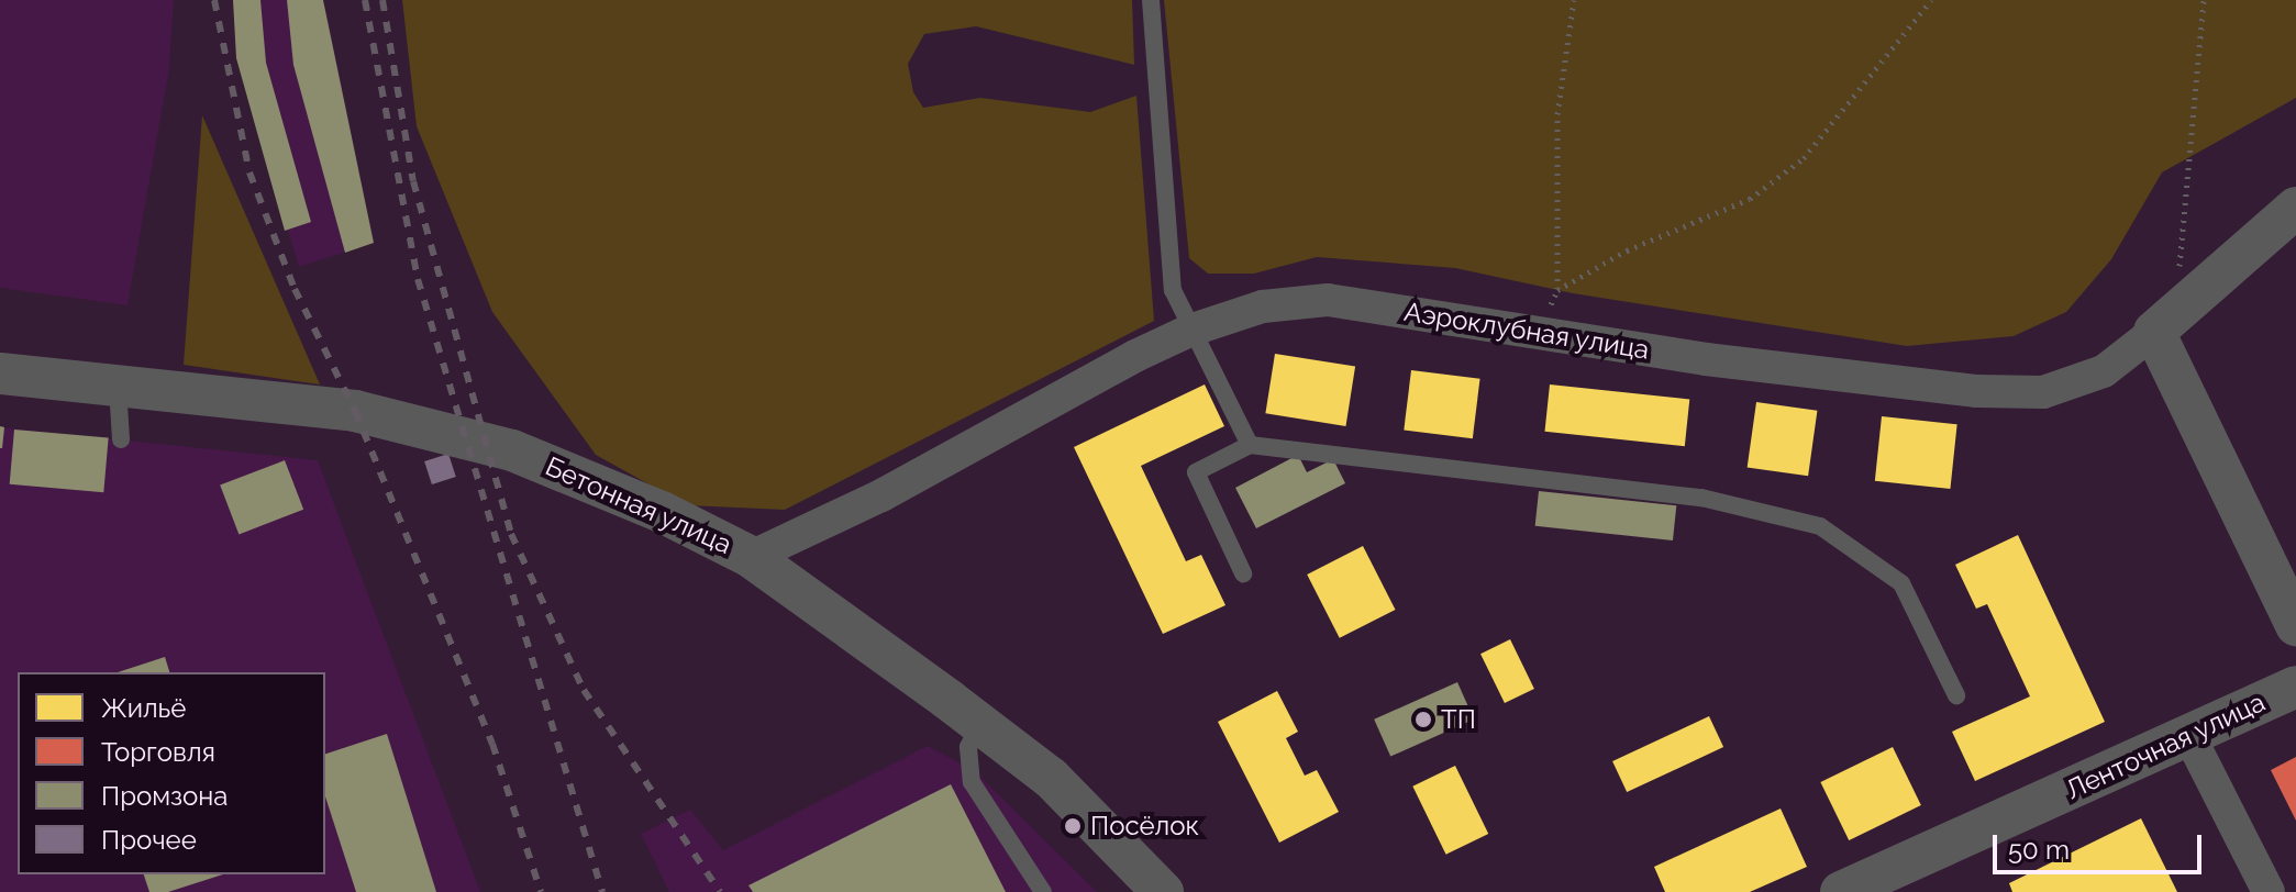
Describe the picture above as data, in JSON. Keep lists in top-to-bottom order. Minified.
{"streets":{"street":["Аэроклубная улица","Бетонная улица","Ленточная улица"]},"crossings":[["Аэроклубная улица","Бетонная улица"]],"places":["ТП","Посёлок"],"legend":["Жильё","Торговля","Промзона","Прочее"],"scale_bar":"50 m"}
